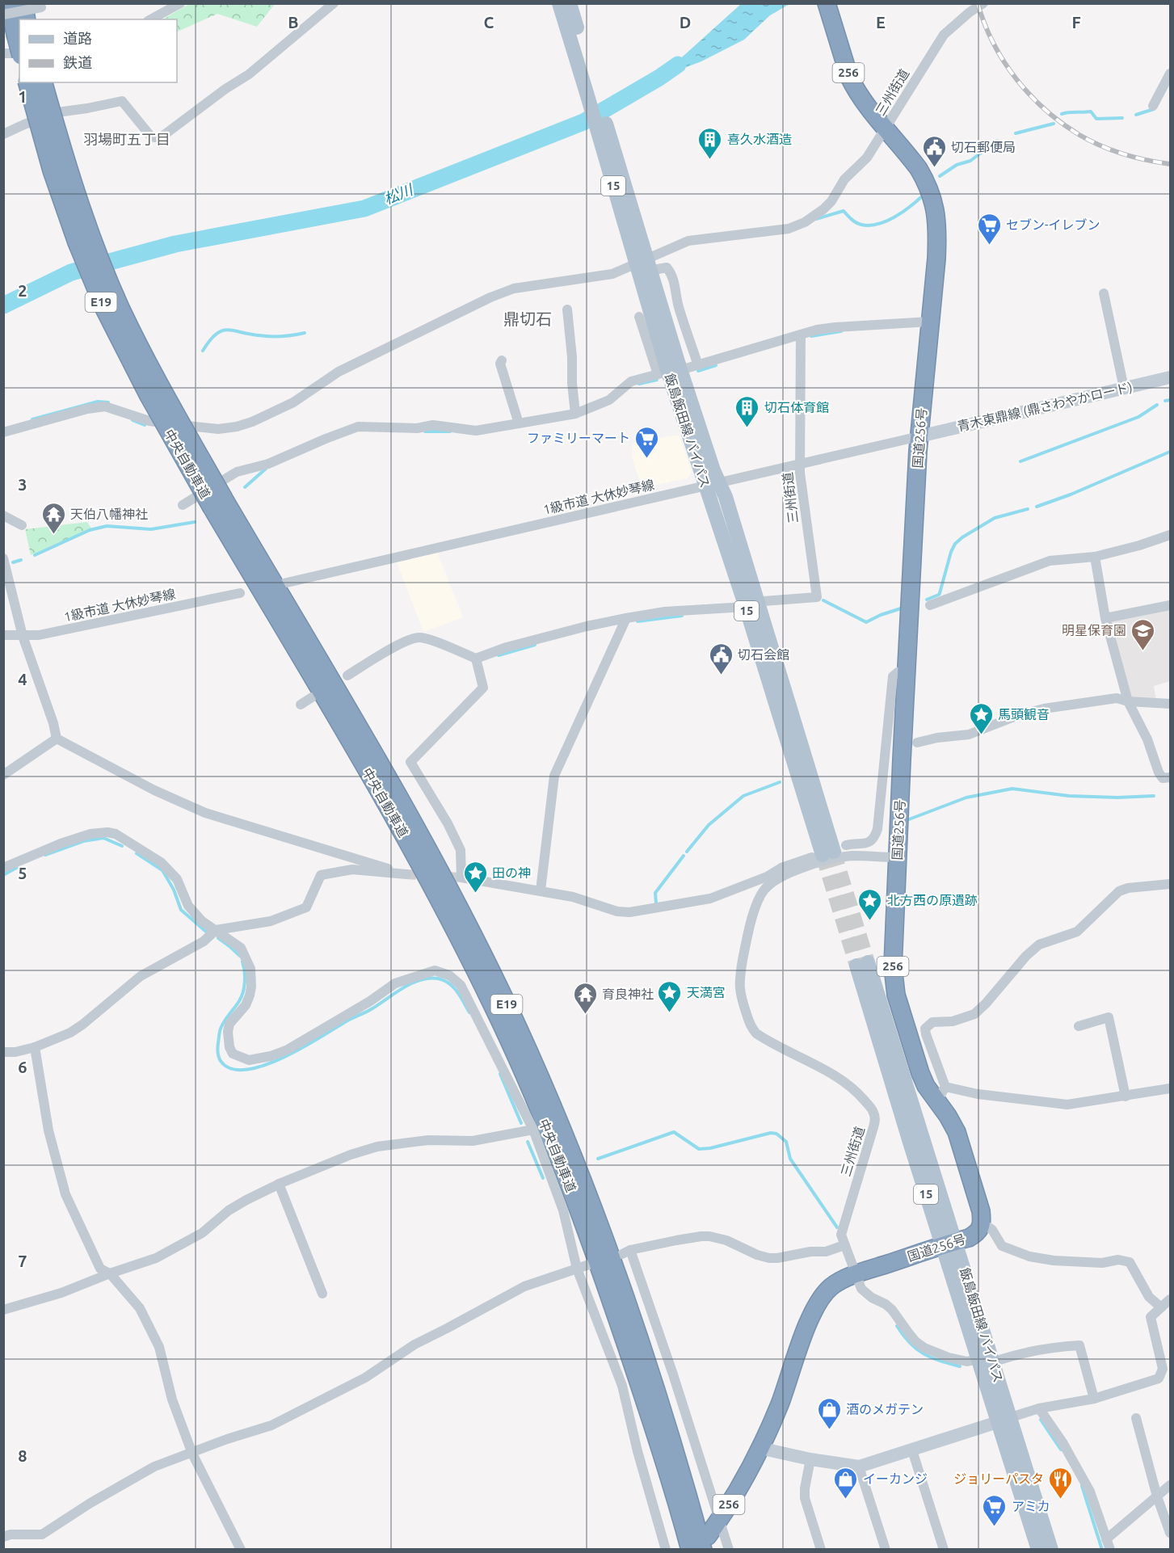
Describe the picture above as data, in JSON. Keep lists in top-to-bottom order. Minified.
{"streets":{"highway":["256","E19","国道256号","中央自動車道"],"main road":["15","青木東鼎線 (鼎さわやかロード)","飯島飯田線 バイパス"],"street":["三州街道","1級市道 大休妙琴線"]},"crossings":[["三州街道","飯島飯田線 バイパス"],["三州街道","国道256号"],["三州街道","1級市道 大休妙琴線"],["青木東鼎線 (鼎さわやかロード)","国道256号"],["青木東鼎線 (鼎さわやかロード)","1級市道 大休妙琴線"],["飯島飯田線 バイパス","国道256号"],["飯島飯田線 バイパス","1級市道 大休妙琴線"],["国道256号","中央自動車道"],["国道256号","1級市道 大休妙琴線"]],"districts":["羽場町五丁目","鼎切石"],"water":["松川"],"places":{"building":["喜久水酒造","切石体育館"],"public building":["切石郵便局","切石会館"],"supermarket":["セブン-イレブン","ファミリーマート","アミカ"],"temple":["天伯八幡神社","育良神社"],"school or university":["明星保育園"],"place":["馬頭観音","田の神","北方西の原遺跡","天満宮"],"shop":["酒のメガテン","イーカンジ"],"restaurant":["ジョリーパスタ"]},"legend":["道路","鉄道"],"grid":{"columns":["B","C","D","E","F"],"rows":["1","2","3","4","5","6","7","8"]}}
